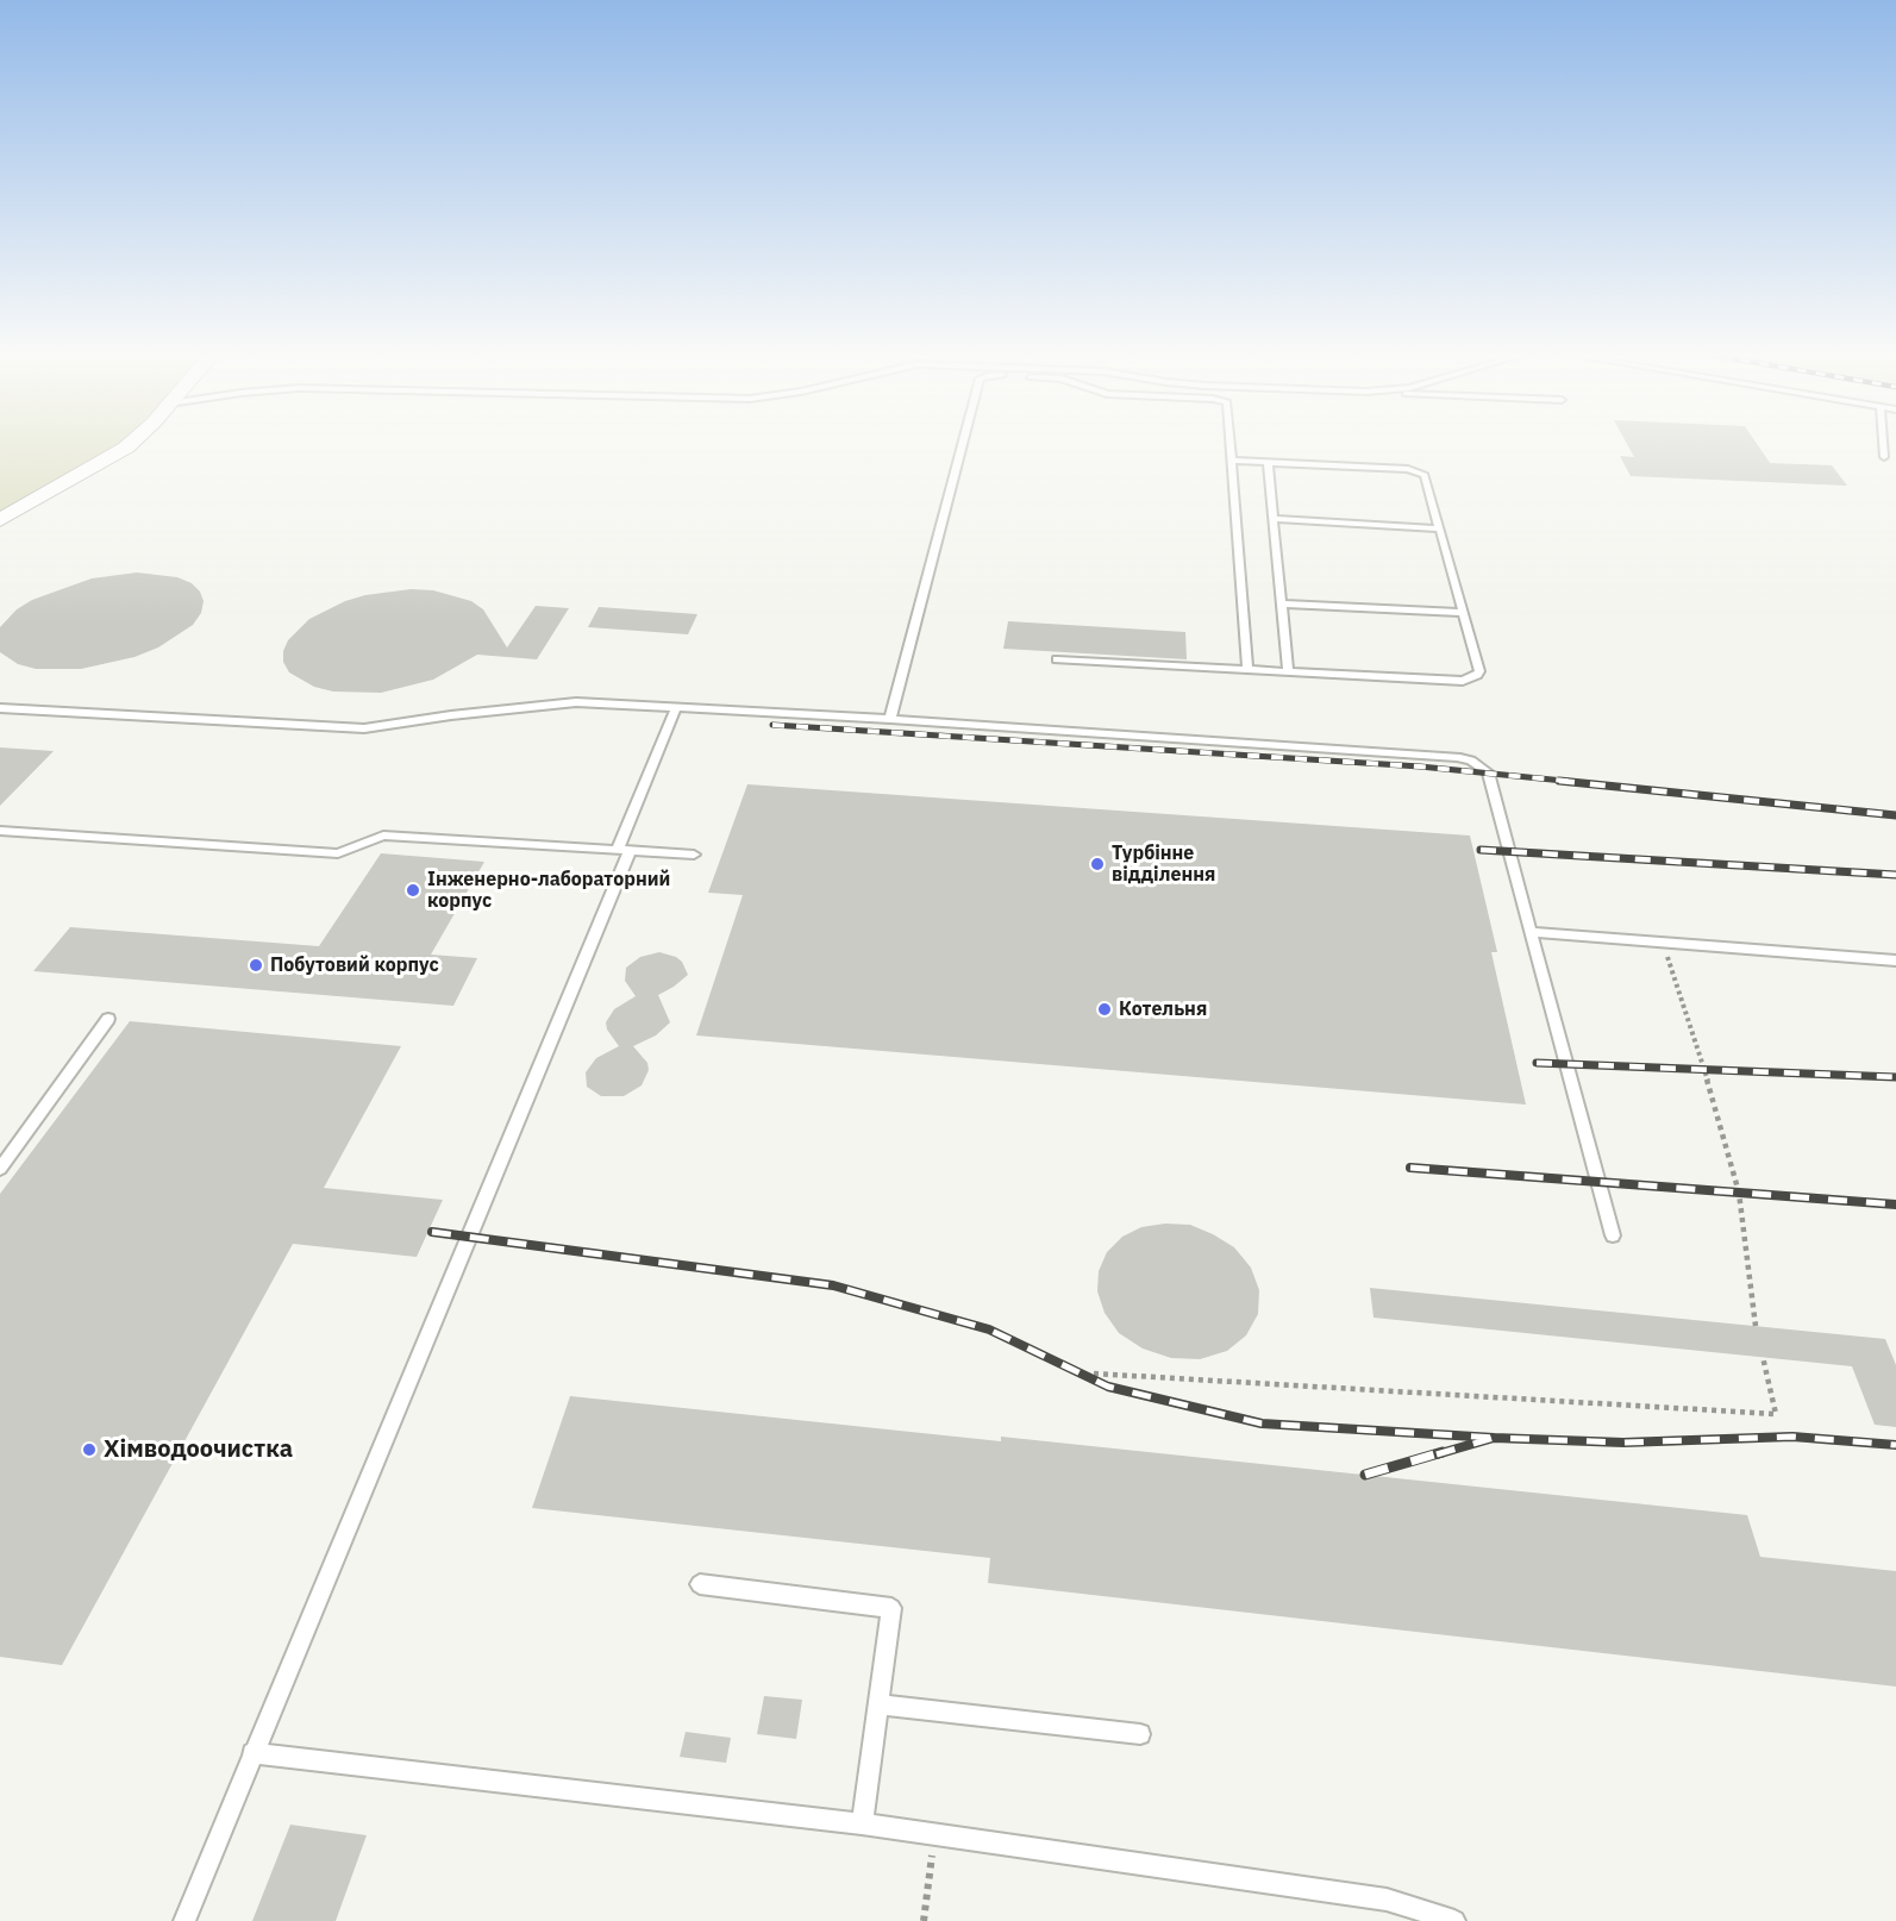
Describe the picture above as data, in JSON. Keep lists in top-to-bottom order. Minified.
{"places":["Турбінне відділення","Інженерно-лабораторний корпус","Побутовий корпус","Котельня","Хімводоочистка"]}
